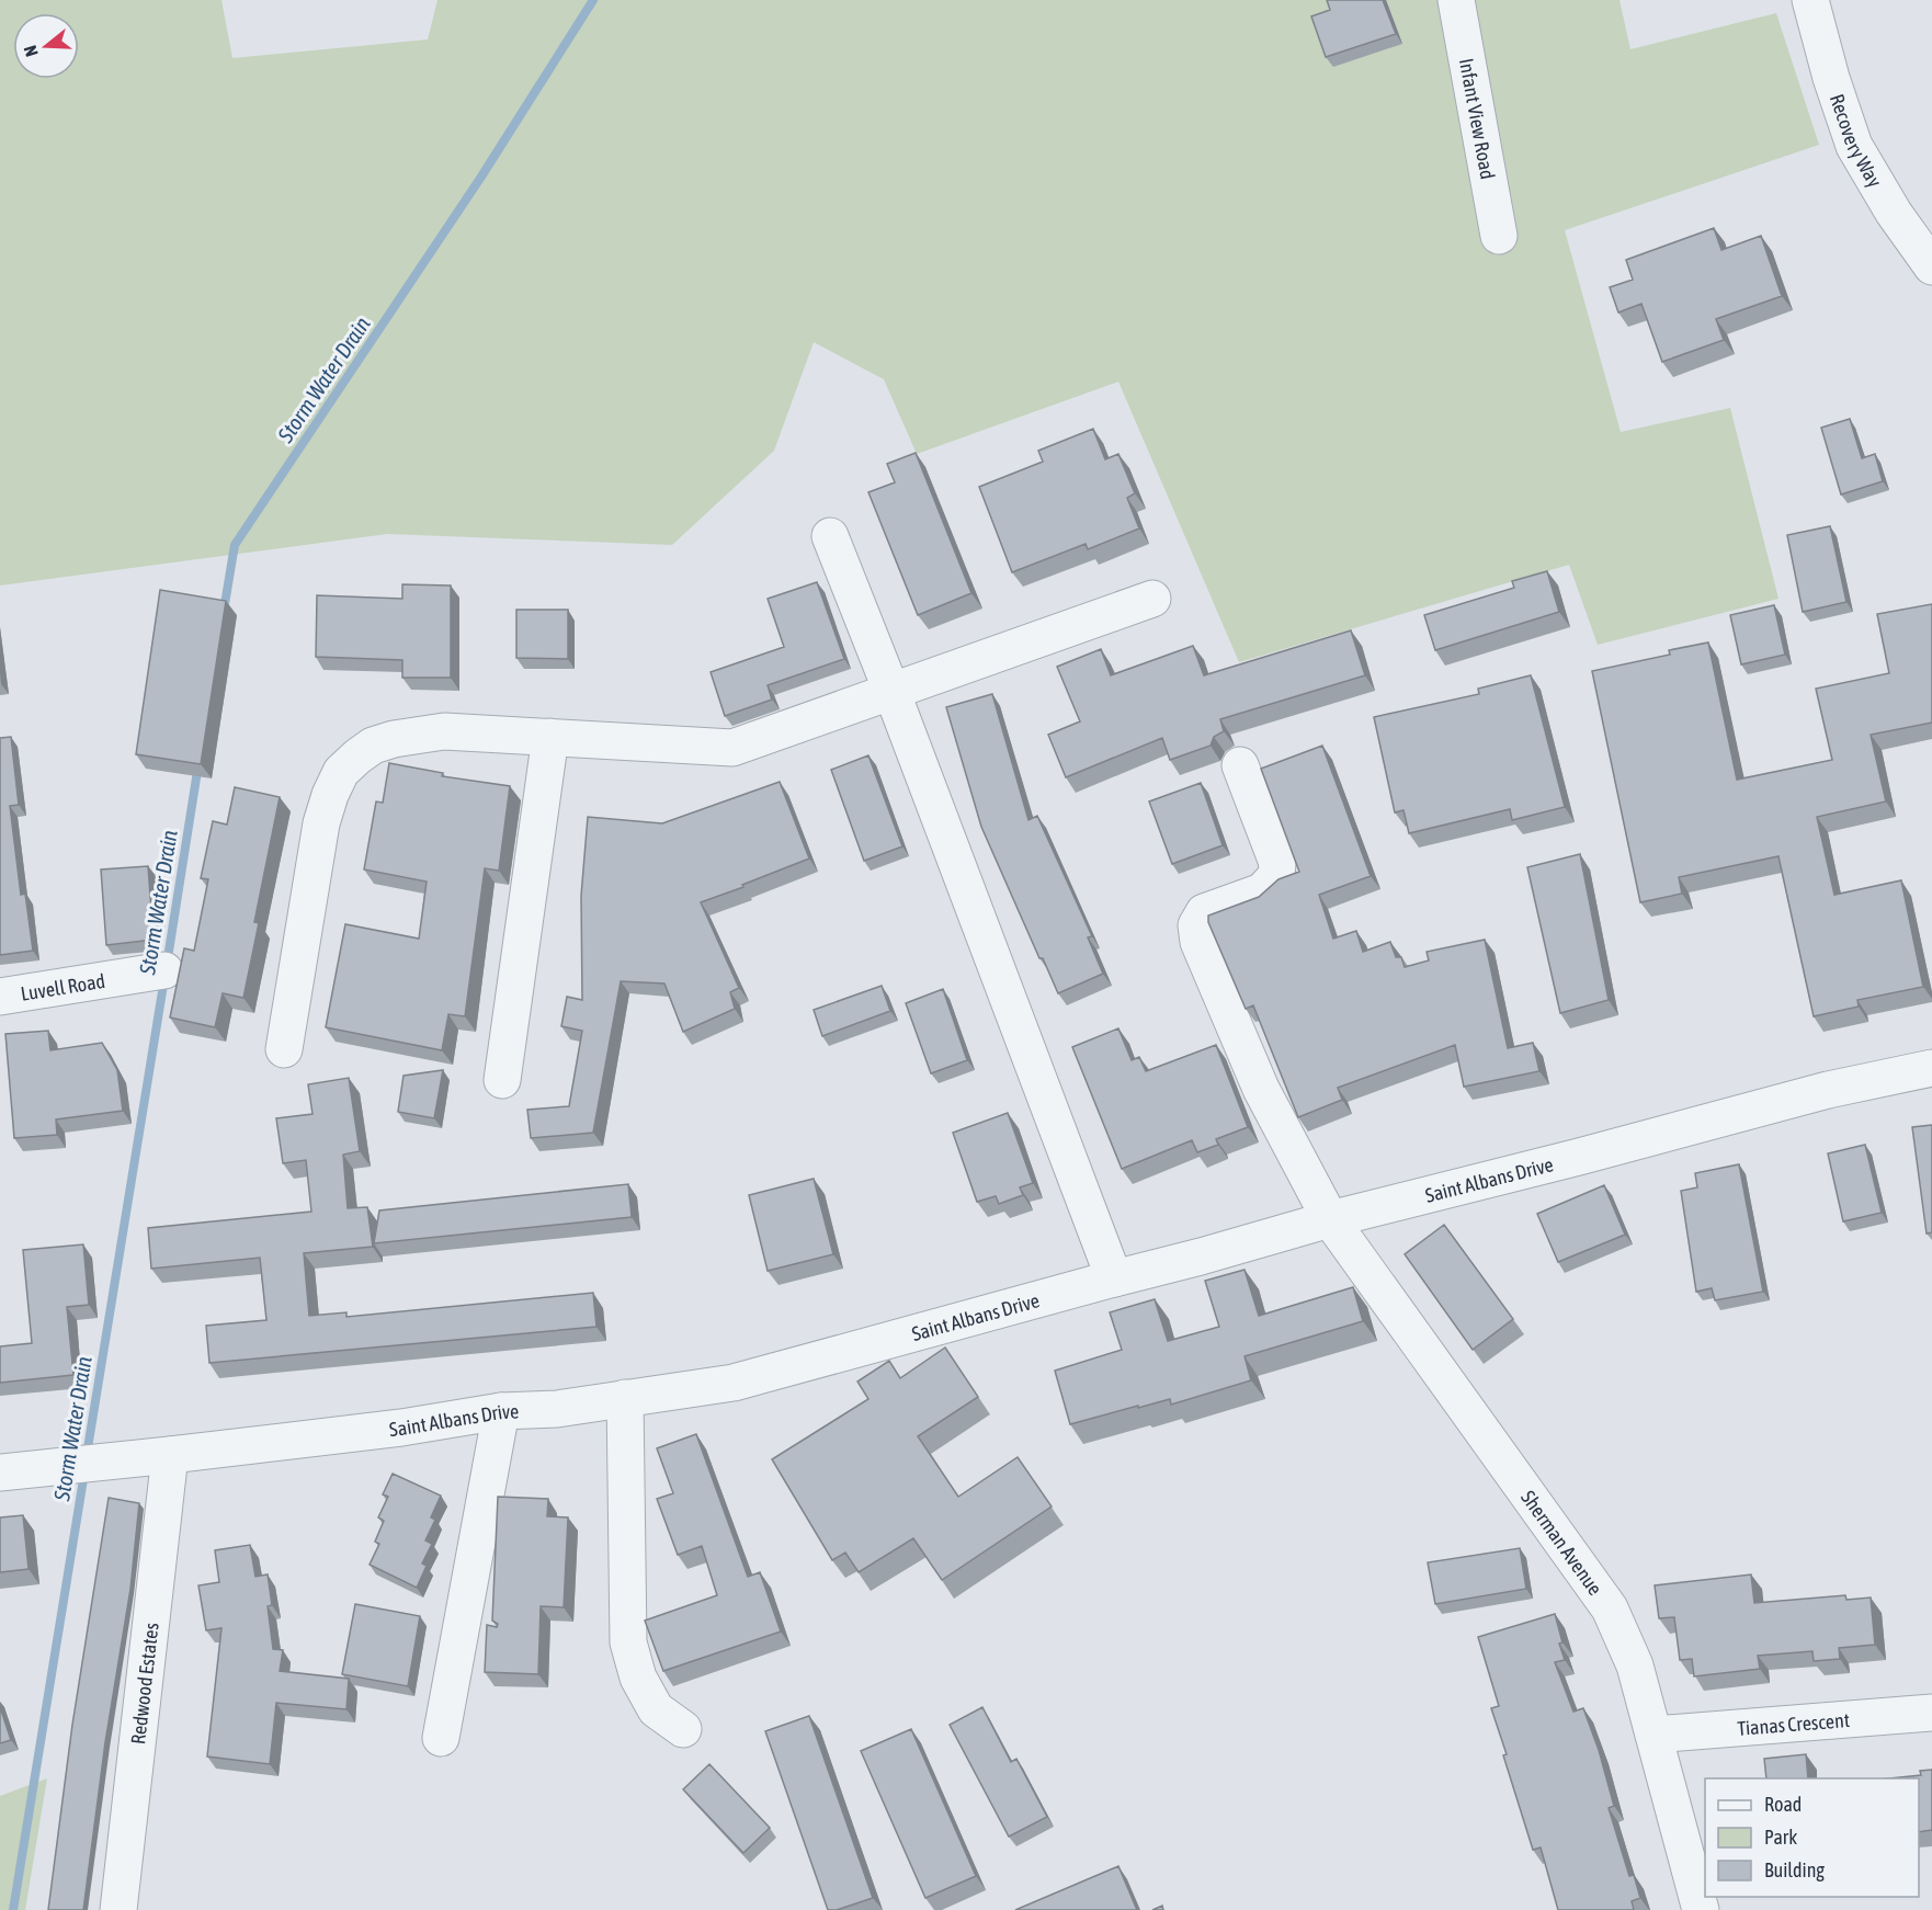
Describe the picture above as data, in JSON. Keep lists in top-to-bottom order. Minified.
{"streets":{"street":["Infant View Road","Recovery Way","Luvell Road","Saint Albans Drive","Sherman Avenue","Redwood Estates","Tianas Crescent"]},"crossings":[["Saint Albans Drive","Sherman Avenue"],["Saint Albans Drive","Redwood Estates"],["Sherman Avenue","Tianas Crescent"]],"water":["Storm Water Drain"],"legend":["Road","Park","Building"],"north":"left"}
